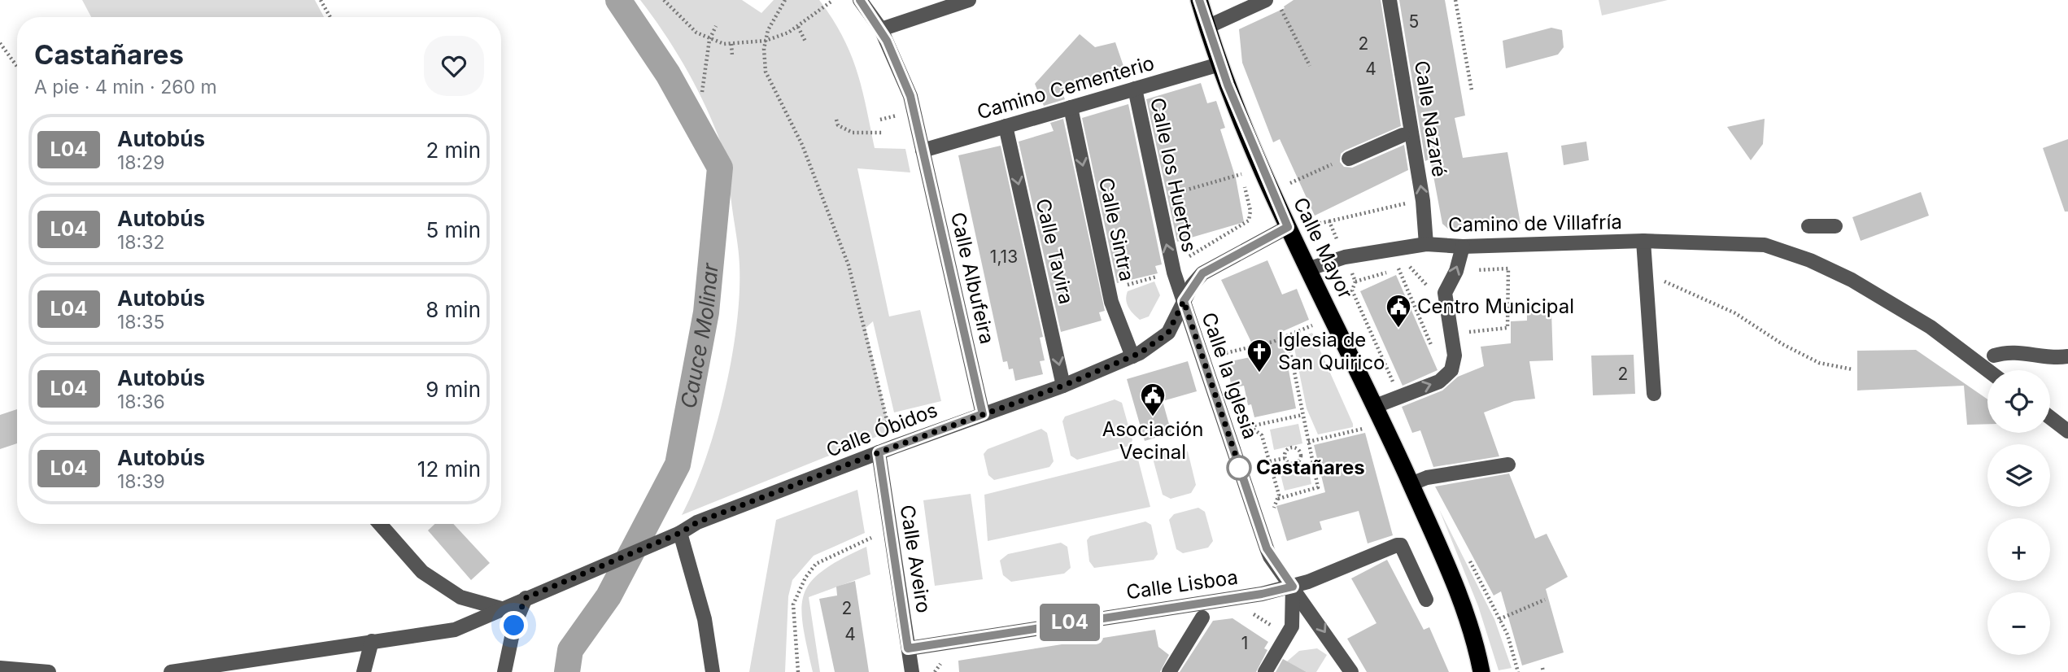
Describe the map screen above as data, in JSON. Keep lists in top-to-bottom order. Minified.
{"streets":{"highway":["Calle Mayor"],"street":["Camino Cementerio","Calle Nazaré","Calle los Huertos","Camino de Villafría","Calle Sintra","Calle Tavira","Calle Albufeira","Calle la Iglesia","Calle Óbidos","Calle Aveiro","Calle Lisboa"]},"crossings":[["Camino Cementerio","Calle los Huertos"],["Camino Cementerio","Calle Sintra"],["Camino Cementerio","Calle Mayor"],["Camino Cementerio","Calle Tavira"],["Camino Cementerio","Calle Albufeira"],["Calle Nazaré","Camino de Villafría"],["Calle los Huertos","Calle la Iglesia"],["Calle los Huertos","Calle Óbidos"],["Camino de Villafría","Calle Mayor"],["Calle Sintra","Calle Óbidos"],["Calle Mayor","Calle Óbidos"],["Calle Tavira","Calle Óbidos"],["Calle Albufeira","Calle Óbidos"],["Calle la Iglesia","Calle Óbidos"],["Calle la Iglesia","Calle Lisboa"],["Calle Óbidos","Calle Aveiro"],["Calle Aveiro","Calle Lisboa"]],"one_way":["Calle Nazaré","Calle Sintra","Calle Tavira"],"water":["Cauce Molinar"],"places":{"public building":["Centro Municipal","Asociación Vecinal"],"church":["Iglesia de San Quirico"],"other":["Castañares"]},"lines":["bus line L04"],"house_numbers":["5","2","4","1,13","2","2","4","1"],"page":{"on_map":"L04","heading":["Castañares","A pie · 4 min · 260 m"],"list":[{"mark":"L04","name":"Autobús","note":"18:29","value":"2 min"},{"mark":"L04","name":"Autobús","note":"18:32","value":"5 min"},{"mark":"L04","name":"Autobús","note":"18:35","value":"8 min"},{"mark":"L04","name":"Autobús","note":"18:36","value":"9 min"},{"mark":"L04","name":"Autobús","note":"18:39","value":"12 min"}],"map_buttons":["+","−"]}}
